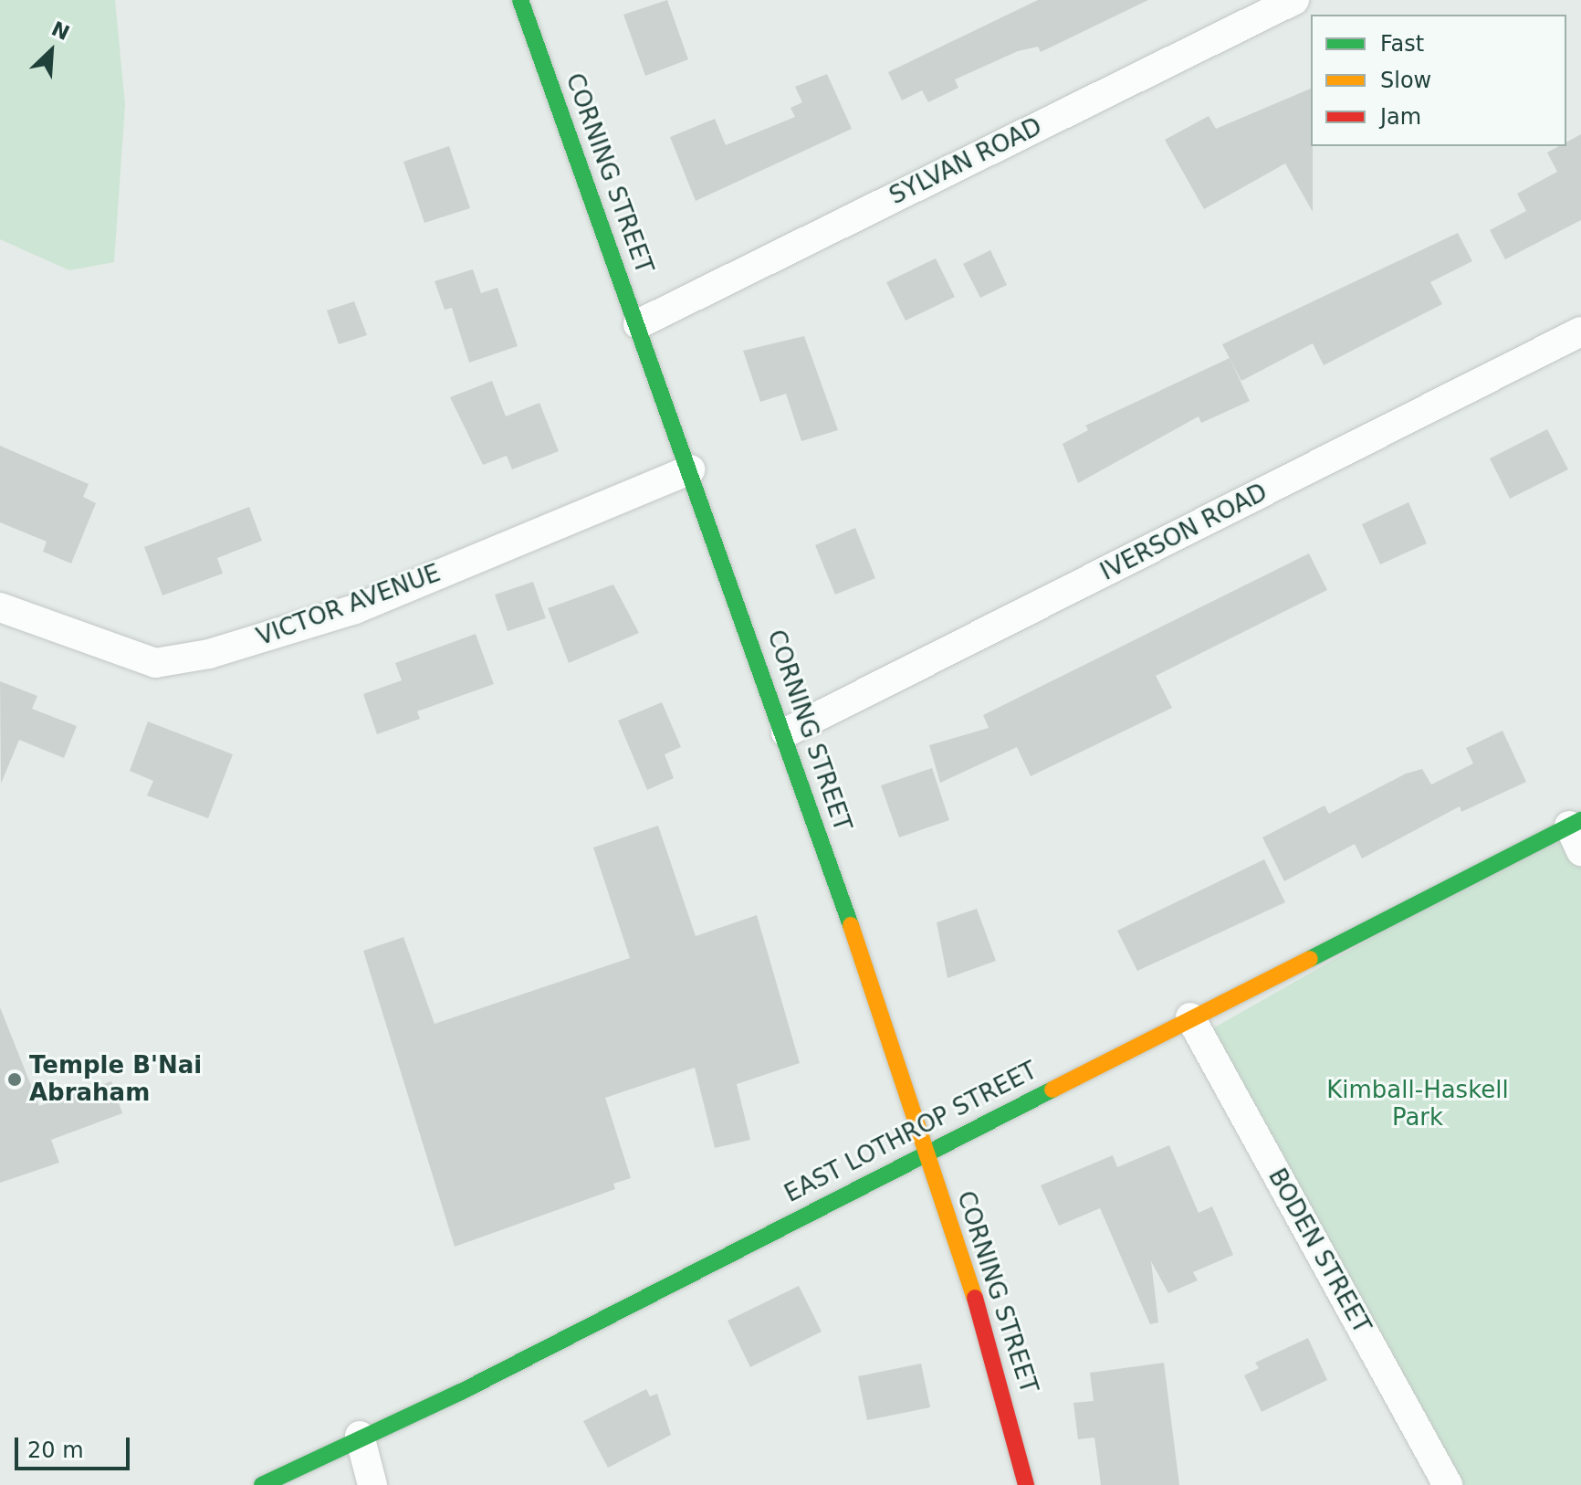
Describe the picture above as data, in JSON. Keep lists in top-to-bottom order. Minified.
{"streets":{"street":["SYLVAN ROAD","CORNING STREET","IVERSON ROAD","VICTOR AVENUE","EAST LOTHROP STREET","BODEN STREET"]},"crossings":[["SYLVAN ROAD","CORNING STREET"],["CORNING STREET","IVERSON ROAD"],["CORNING STREET","VICTOR AVENUE"],["CORNING STREET","EAST LOTHROP STREET"],["EAST LOTHROP STREET","BODEN STREET"]],"parks":["Kimball-Haskell Park"],"places":["Temple B'Nai Abraham"],"legend":["Fast","Slow","Jam"],"scale_bar":"20 m","north":"top right"}
